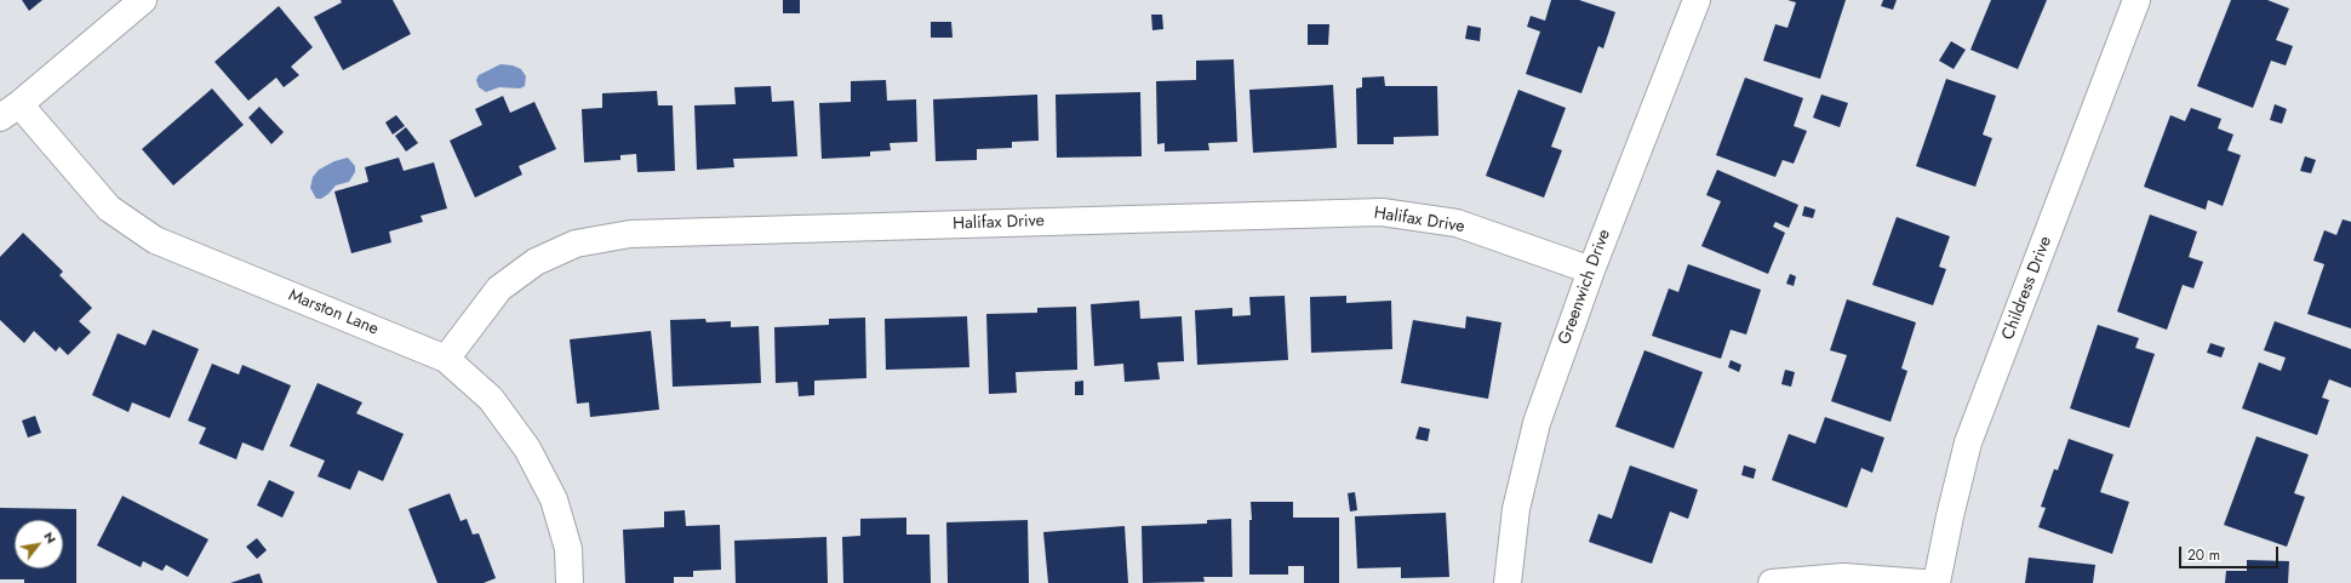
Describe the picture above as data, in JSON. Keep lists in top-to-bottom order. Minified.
{"streets":{"street":["Halifax Drive","Greenwich Drive","Childress Drive","Marston Lane"]},"crossings":[["Halifax Drive","Greenwich Drive"],["Halifax Drive","Marston Lane"]],"scale_bar":"20 m","north":"top right"}
